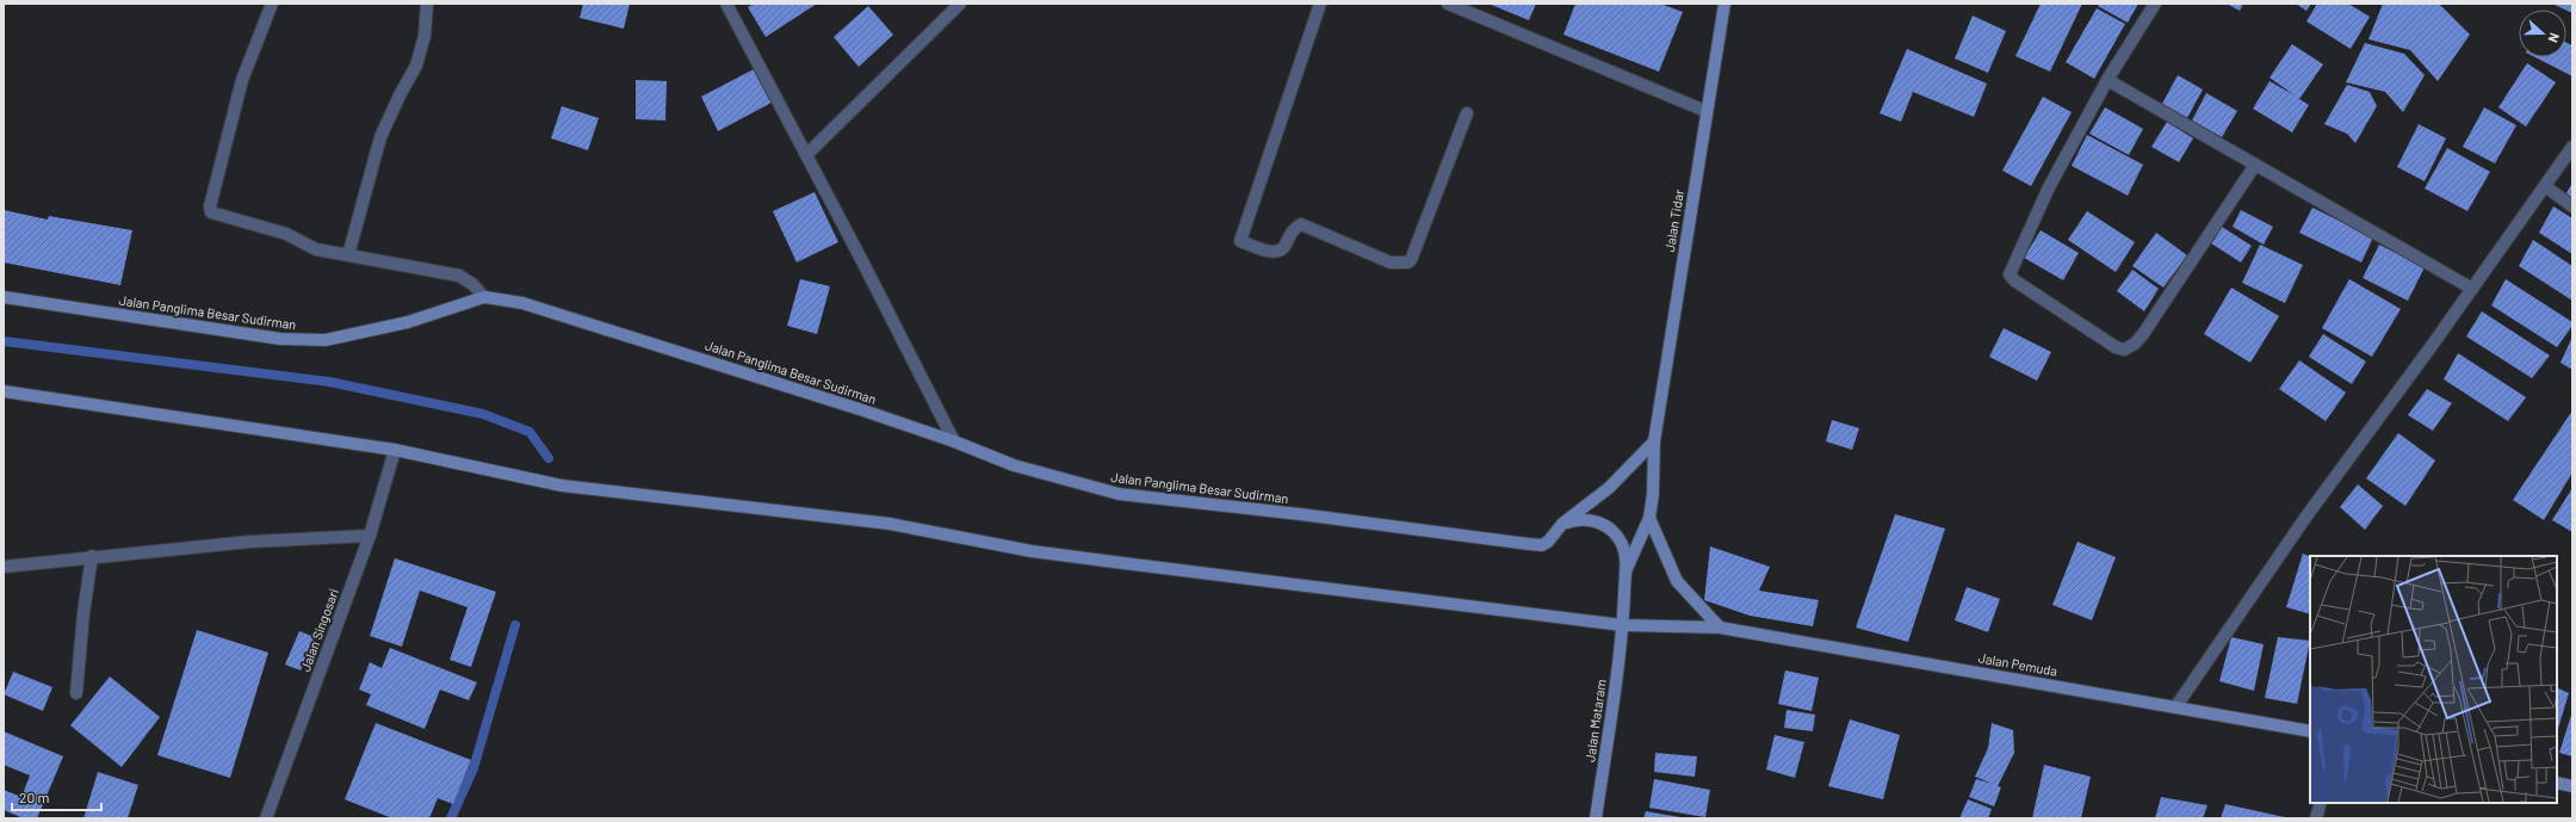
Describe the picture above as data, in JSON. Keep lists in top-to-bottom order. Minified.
{"streets":{"main road":["Jalan Tidar","Jalan Panglima Besar Sudirman","Jalan Pemuda","Jalan Mataram"],"street":["Jalan Singosari"]},"crossings":[["Jalan Tidar","Jalan Mataram"],["Jalan Panglima Besar Sudirman","Jalan Mataram"],["Jalan Singosari","Jalan Pemuda"],["Jalan Pemuda","Jalan Mataram"]],"scale_bar":"20 m","north":"right"}
